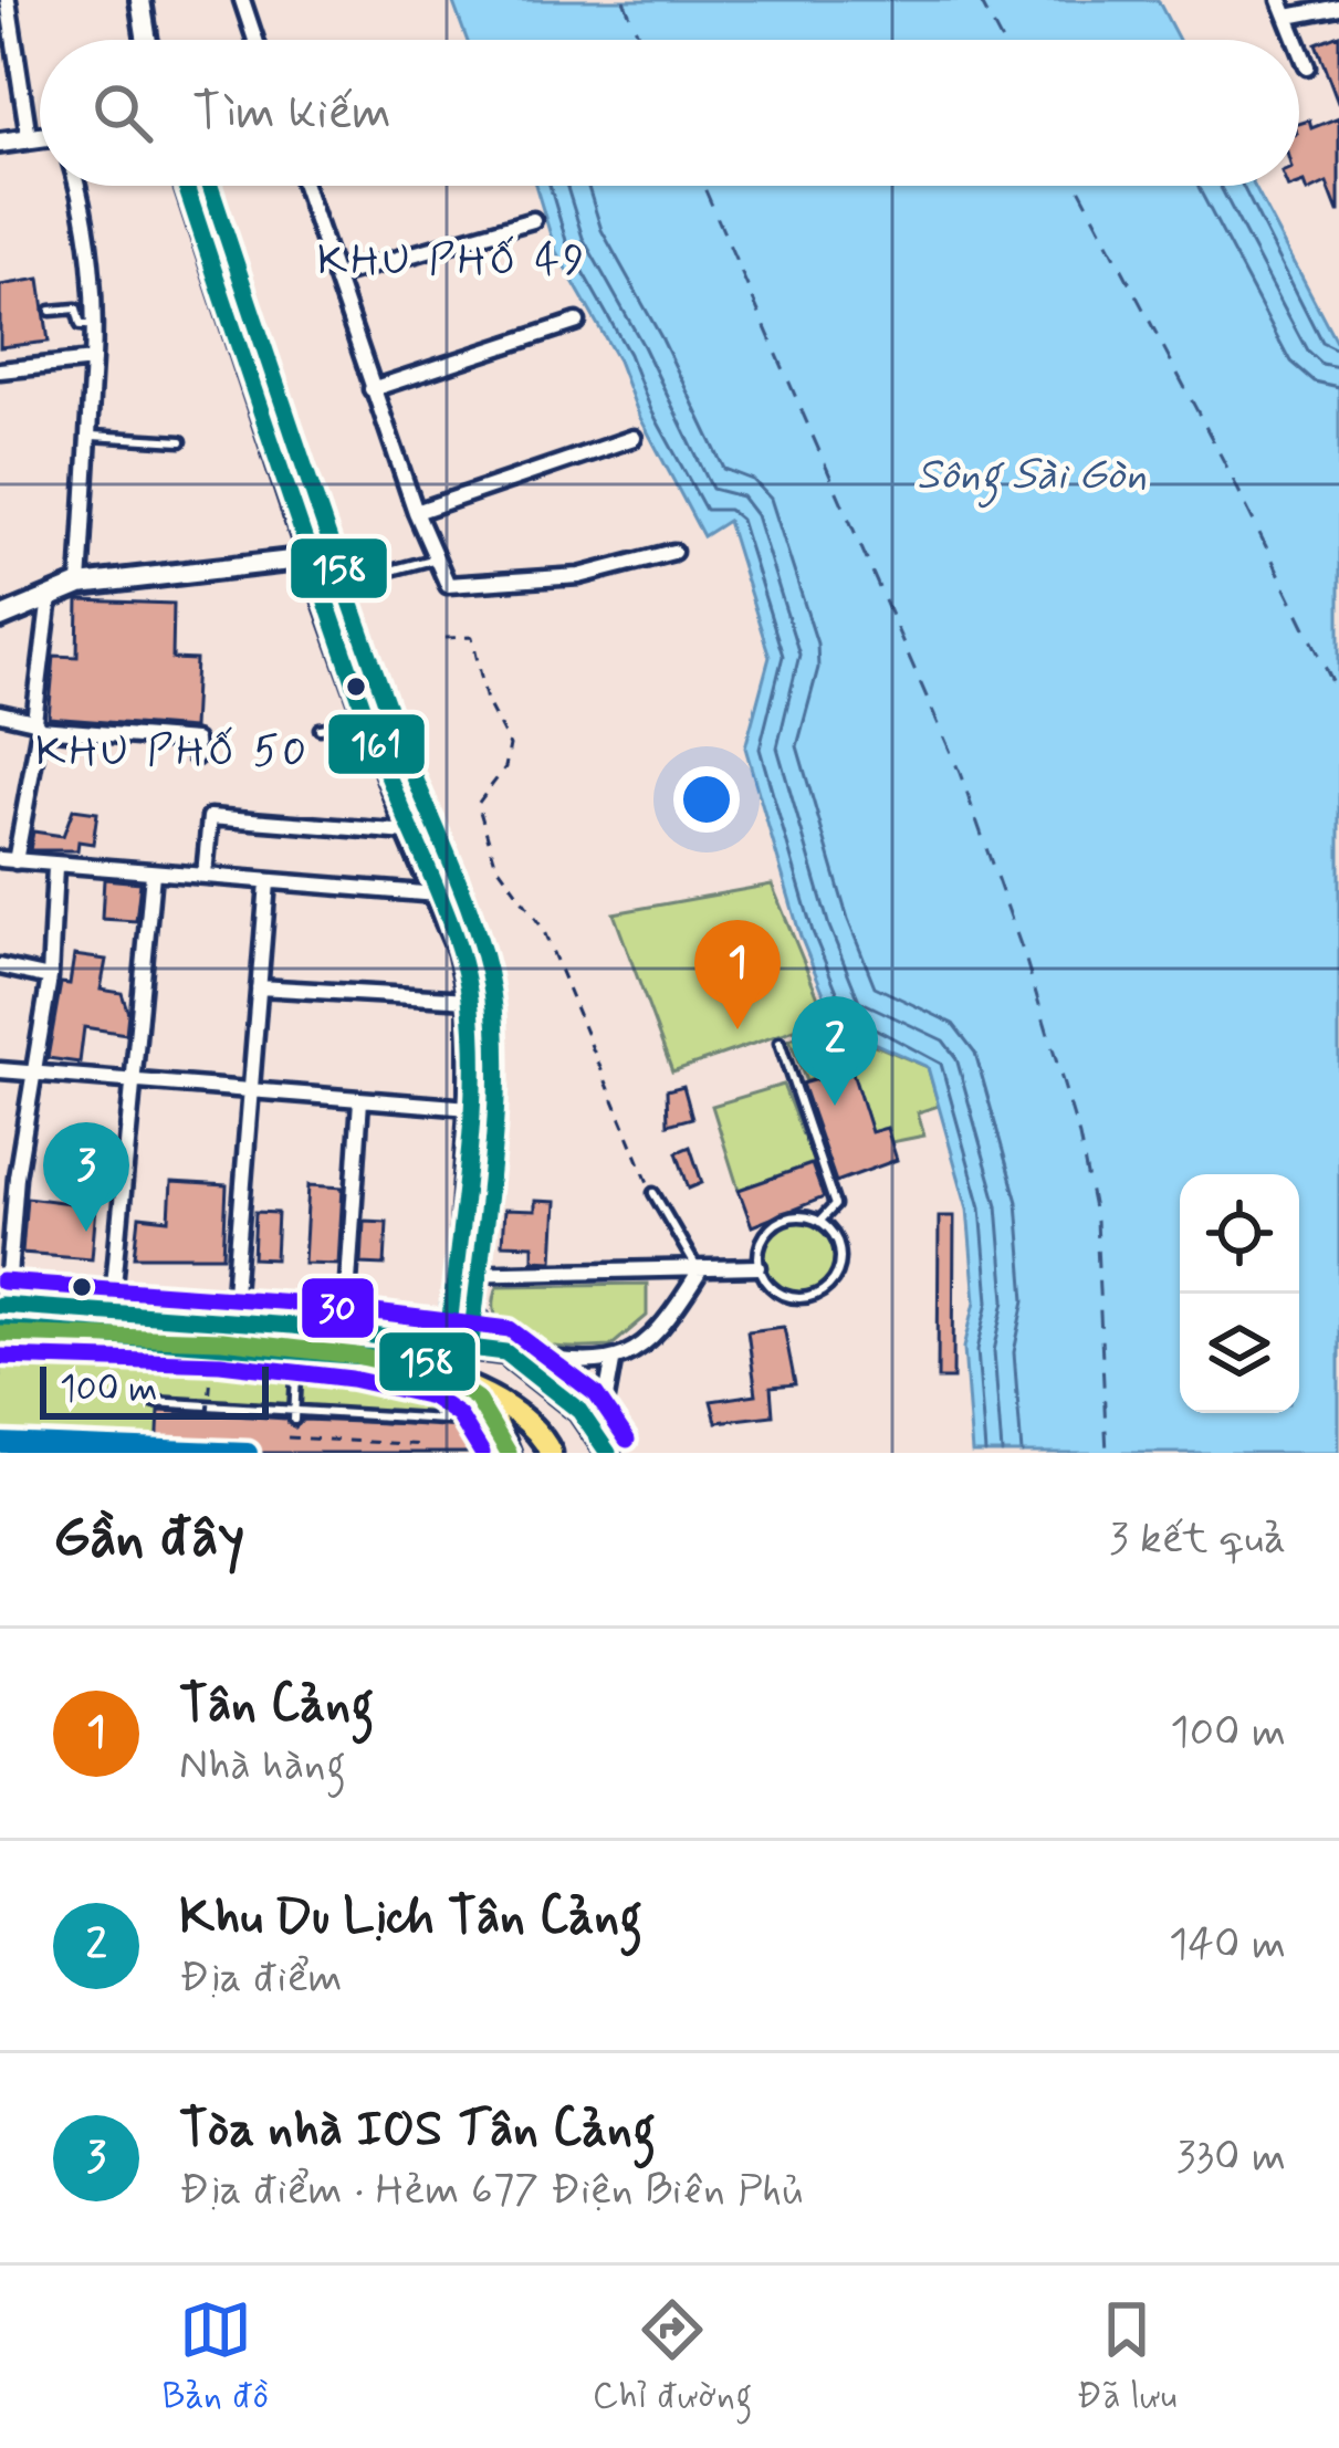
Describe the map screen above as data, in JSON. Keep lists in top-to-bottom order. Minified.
{"districts":["KHU PHỐ 49","KHU PHỐ 50"],"water":["Sông Sài Gòn"],"lines":["transit line 161","transit line 158","transit line 30"],"scale_bar":"100 m","page":{"search":"Tìm kiếm","pins":["1","2","3"],"scale":"100 m","heading":["Gần đây","3 kết quả"],"list":[{"mark":"1","name":"Tân Cảng","note":"Nhà hàng","value":"100 m"},{"mark":"2","name":"Khu Du Lịch Tân Cảng","note":"Địa điểm","value":"140 m"},{"mark":"3","name":"Tòa nhà IOS Tân Cảng","note":"Địa điểm · Hẻm 677 Điện Biên Phủ","value":"330 m"}],"nav":["Bản đồ","Chỉ đường","Đã lưu"]}}
